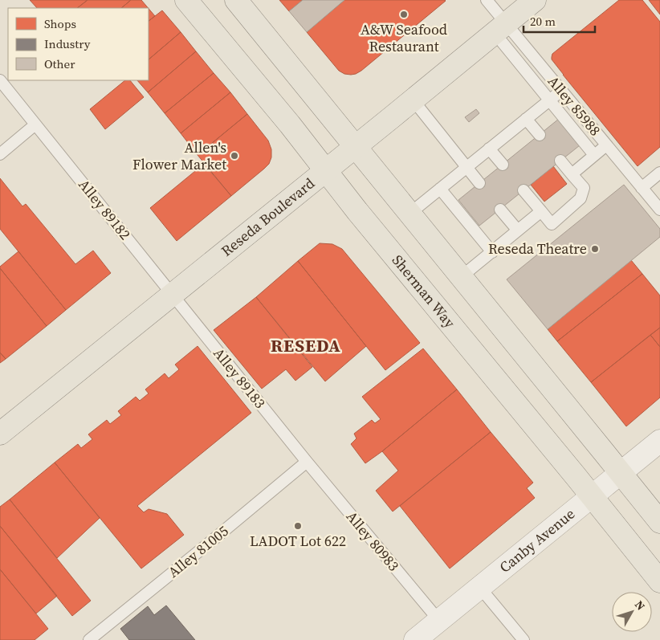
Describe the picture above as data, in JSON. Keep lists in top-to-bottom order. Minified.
{"streets":{"main road":["Reseda Boulevard","Sherman Way"],"street":["Canby Avenue"],"lane":["Alley 85988","Alley 89182","Alley 89183","Alley 80983","Alley 81005"]},"crossings":[["Alley 85988","Reseda Boulevard"],["Alley 89182","Reseda Boulevard"],["Alley 89182","Alley 89183"],["Reseda Boulevard","Sherman Way"],["Reseda Boulevard","Alley 89183"],["Sherman Way","Canby Avenue"],["Alley 89183","Alley 80983"],["Alley 89183","Alley 81005"],["Canby Avenue","Alley 80983"],["Alley 80983","Alley 81005"]],"districts":["RESEDA"],"places":["A&W Seafood Restaurant","Allen's Flower Market","Reseda Theatre","LADOT Lot 622"],"legend":["Shops","Industry","Other"],"scale_bar":"20 m","north":"top right"}
